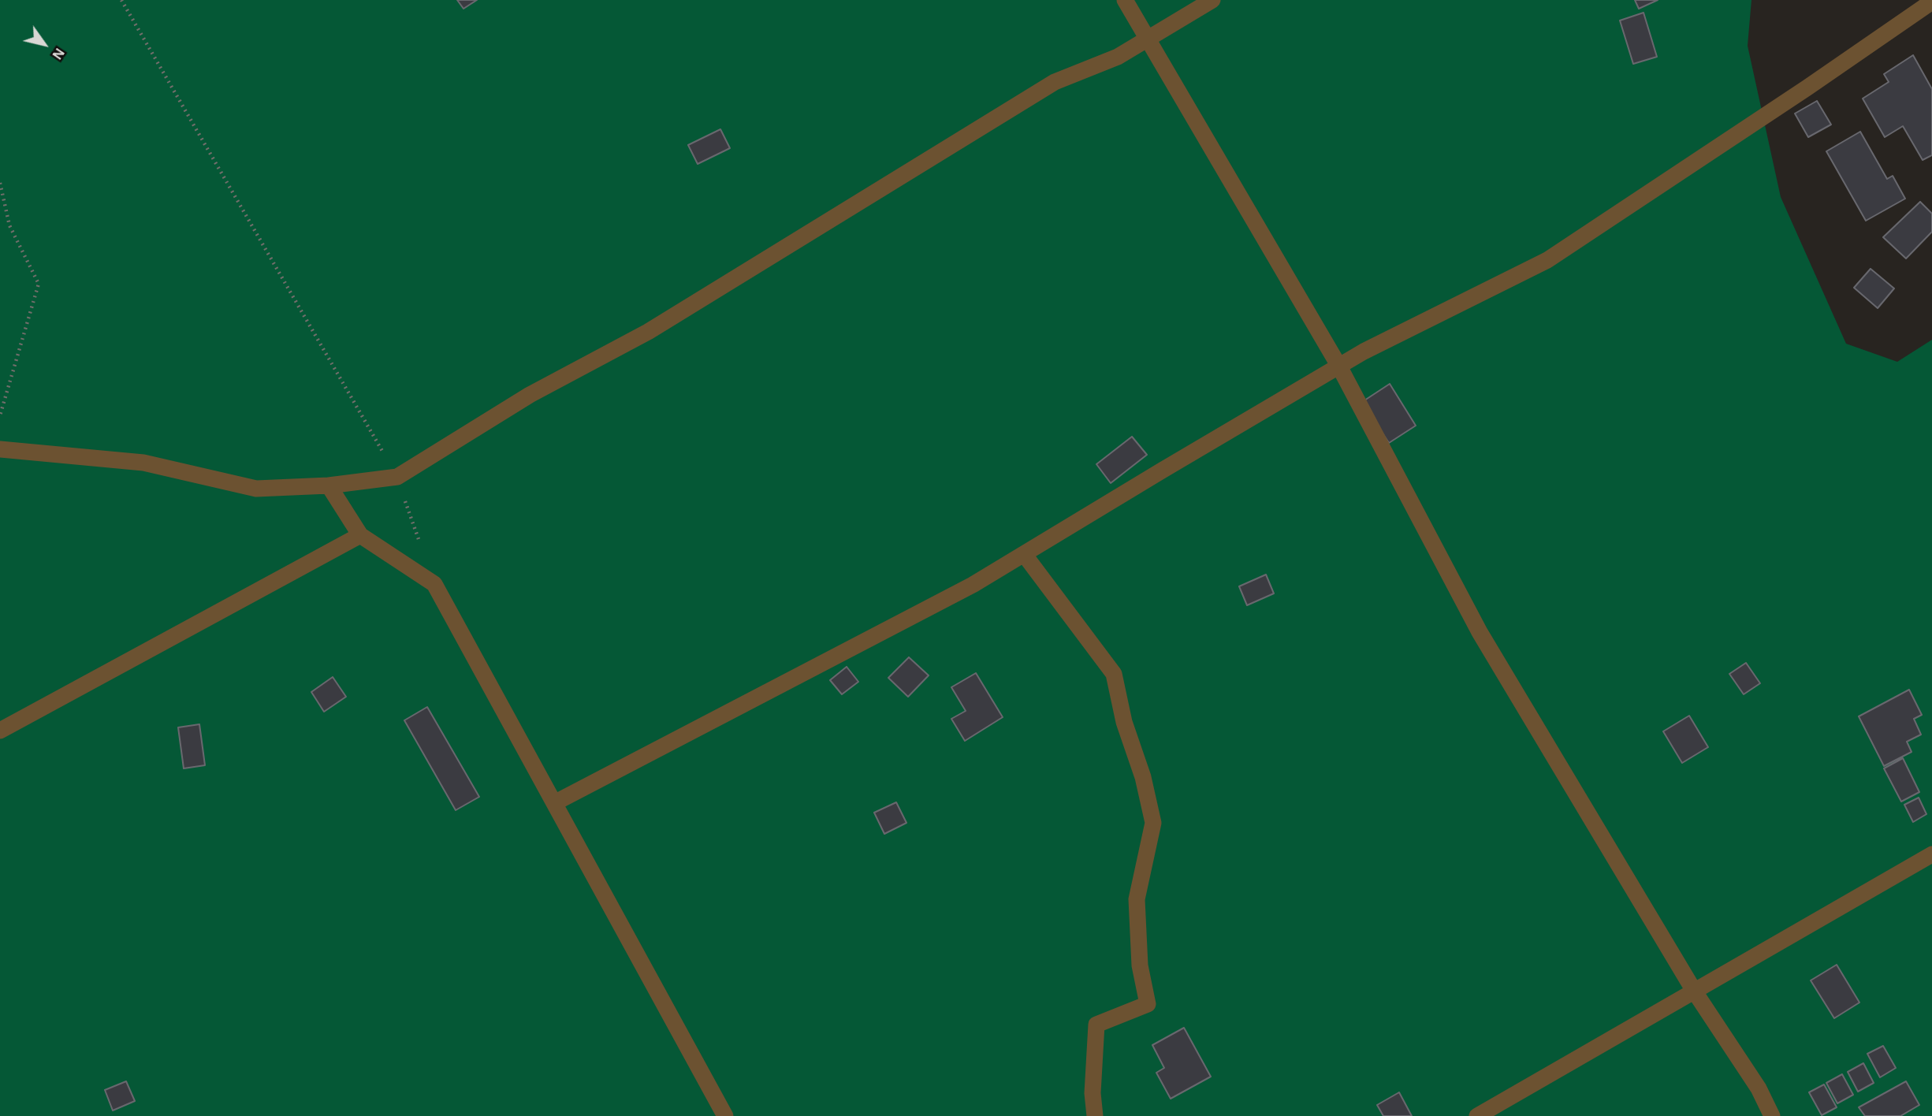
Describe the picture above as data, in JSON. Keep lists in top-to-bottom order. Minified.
{"north":"bottom right"}
